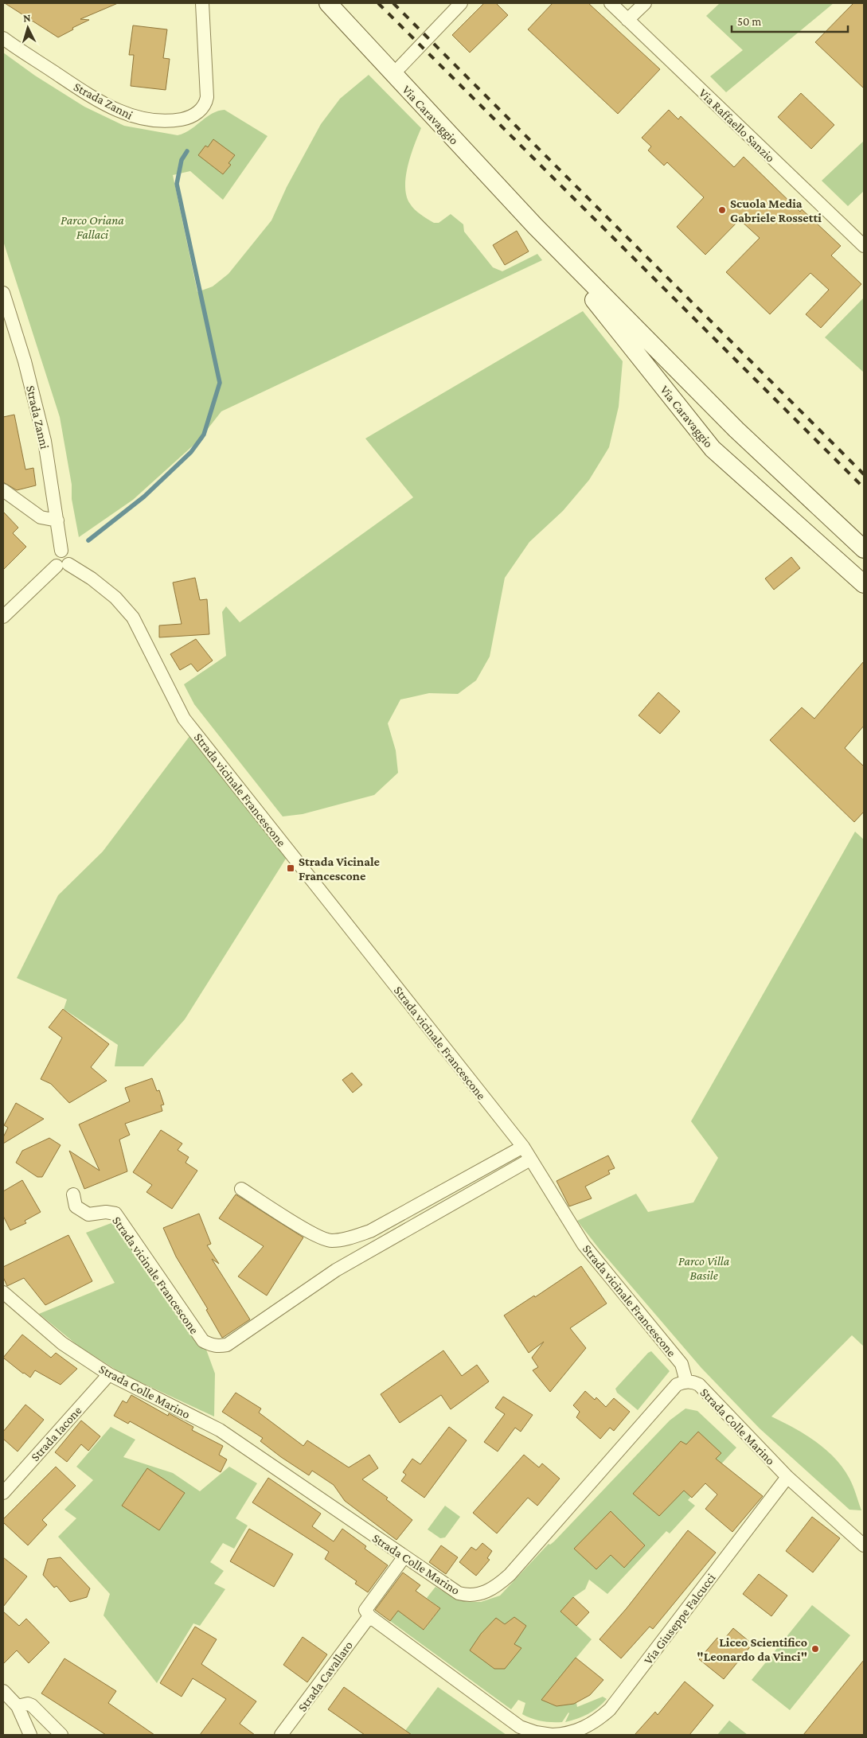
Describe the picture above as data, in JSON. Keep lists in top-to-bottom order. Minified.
{"streets":{"street":["Strada Zanni","Via Caravaggio","Via Raffaello Sanzio","Strada vicinale Francescone","Strada Colle Marino","Strada Iacone","Via Giuseppe Falcucci","Strada Cavallaro"]},"crossings":[["Strada Zanni","Strada vicinale Francescone"],["Strada vicinale Francescone","Strada Colle Marino"],["Strada Colle Marino","Strada Iacone"],["Strada Colle Marino","Via Giuseppe Falcucci"],["Via Giuseppe Falcucci","Strada Cavallaro"]],"parks":["Parco Oriana Fallaci","Parco Villa Basile"],"places":{"other":["Scuola Media Gabriele Rossetti","Liceo Scientifico \"Leonardo da Vinci\""],"transit":["Strada Vicinale Francescone"]},"scale_bar":"50 m","north":"top"}
